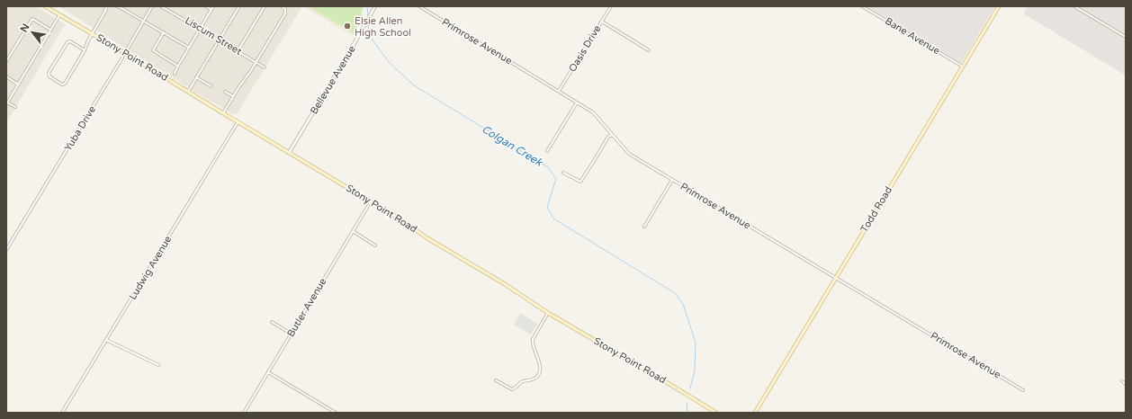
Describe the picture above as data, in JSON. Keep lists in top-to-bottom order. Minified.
{"streets":{"main road":["Stony Point Road","Todd Road"],"street":["Liscum Street","Bane Avenue","Primrose Avenue","Oasis Drive","Bellevue Avenue","Yuba Drive","Ludwig Avenue","Butler Avenue"]},"crossings":[["Bane Avenue","Todd Road"],["Primrose Avenue","Oasis Drive"],["Primrose Avenue","Todd Road"],["Stony Point Road","Bellevue Avenue"],["Stony Point Road","Yuba Drive"],["Stony Point Road","Ludwig Avenue"],["Stony Point Road","Butler Avenue"]],"water":["Colgan Creek"],"places":["Elsie Allen High School"],"north":"top left"}
